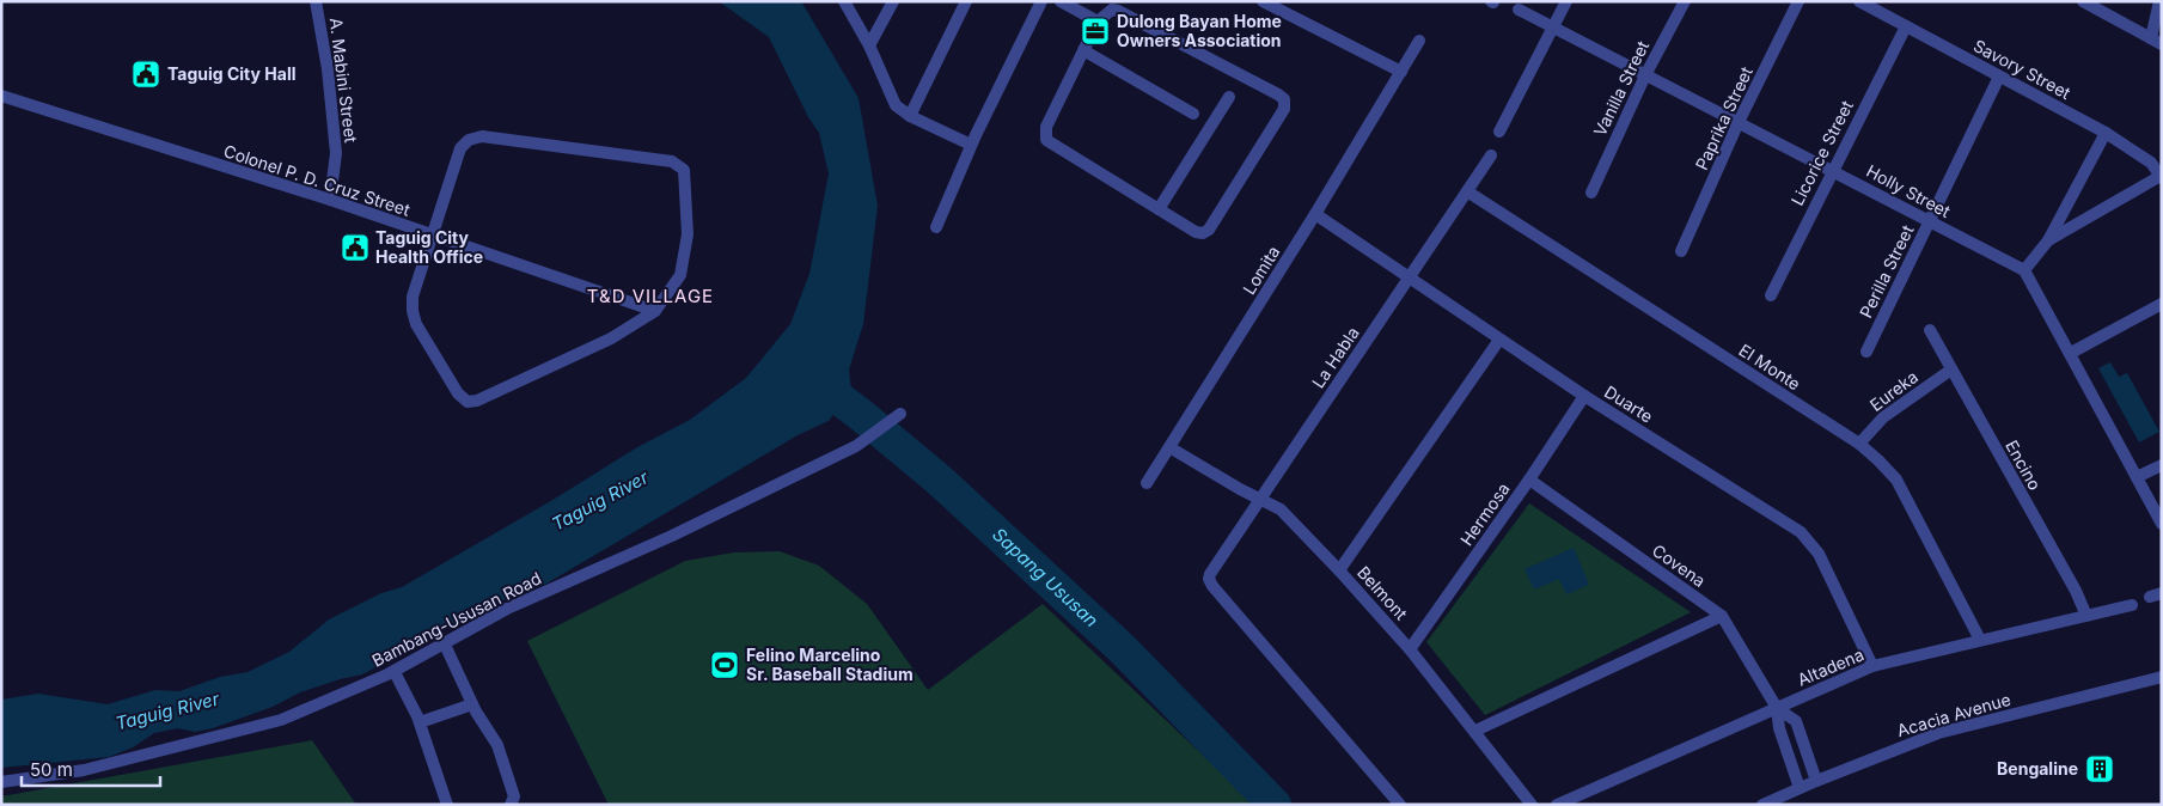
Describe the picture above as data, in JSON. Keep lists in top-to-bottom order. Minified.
{"streets":{"street":["Savory Street","A. Mabini Street","Vanilla Street","Paprika Street","Licorice Street","Colonel P. D. Cruz Street","Holly Street","Lomita","Perilla Street","La Habla","El Monte","Eureka","Duarte","Encino","Hermosa","Covena","Belmont","Bambang-Ususan Road","Altadena","Acacia Avenue"]},"crossings":[["Savory Street","Licorice Street"],["Savory Street","Perilla Street"],["A. Mabini Street","Colonel P. D. Cruz Street"],["Vanilla Street","Holly Street"],["Paprika Street","Holly Street"],["Licorice Street","Holly Street"],["Holly Street","Perilla Street"],["Lomita","Duarte"],["Lomita","Belmont"],["La Habla","El Monte"],["La Habla","Duarte"],["La Habla","Belmont"],["El Monte","Eureka"],["El Monte","Altadena"],["Eureka","Encino"],["Duarte","Hermosa"],["Duarte","Altadena"],["Encino","Altadena"],["Hermosa","Covena"],["Hermosa","Belmont"],["Covena","Altadena"],["Covena","Acacia Avenue"]],"districts":["T&D VILLAGE"],"water":["Taguig River","Sapang Ususan"],"places":{"office":["Dulong Bayan Home Owners Association"],"public building":["Taguig City Hall","Taguig City Health Office"],"sports":["Felino Marcelino Sr. Baseball Stadium"],"building":["Bengaline"]},"scale_bar":"50 m"}
